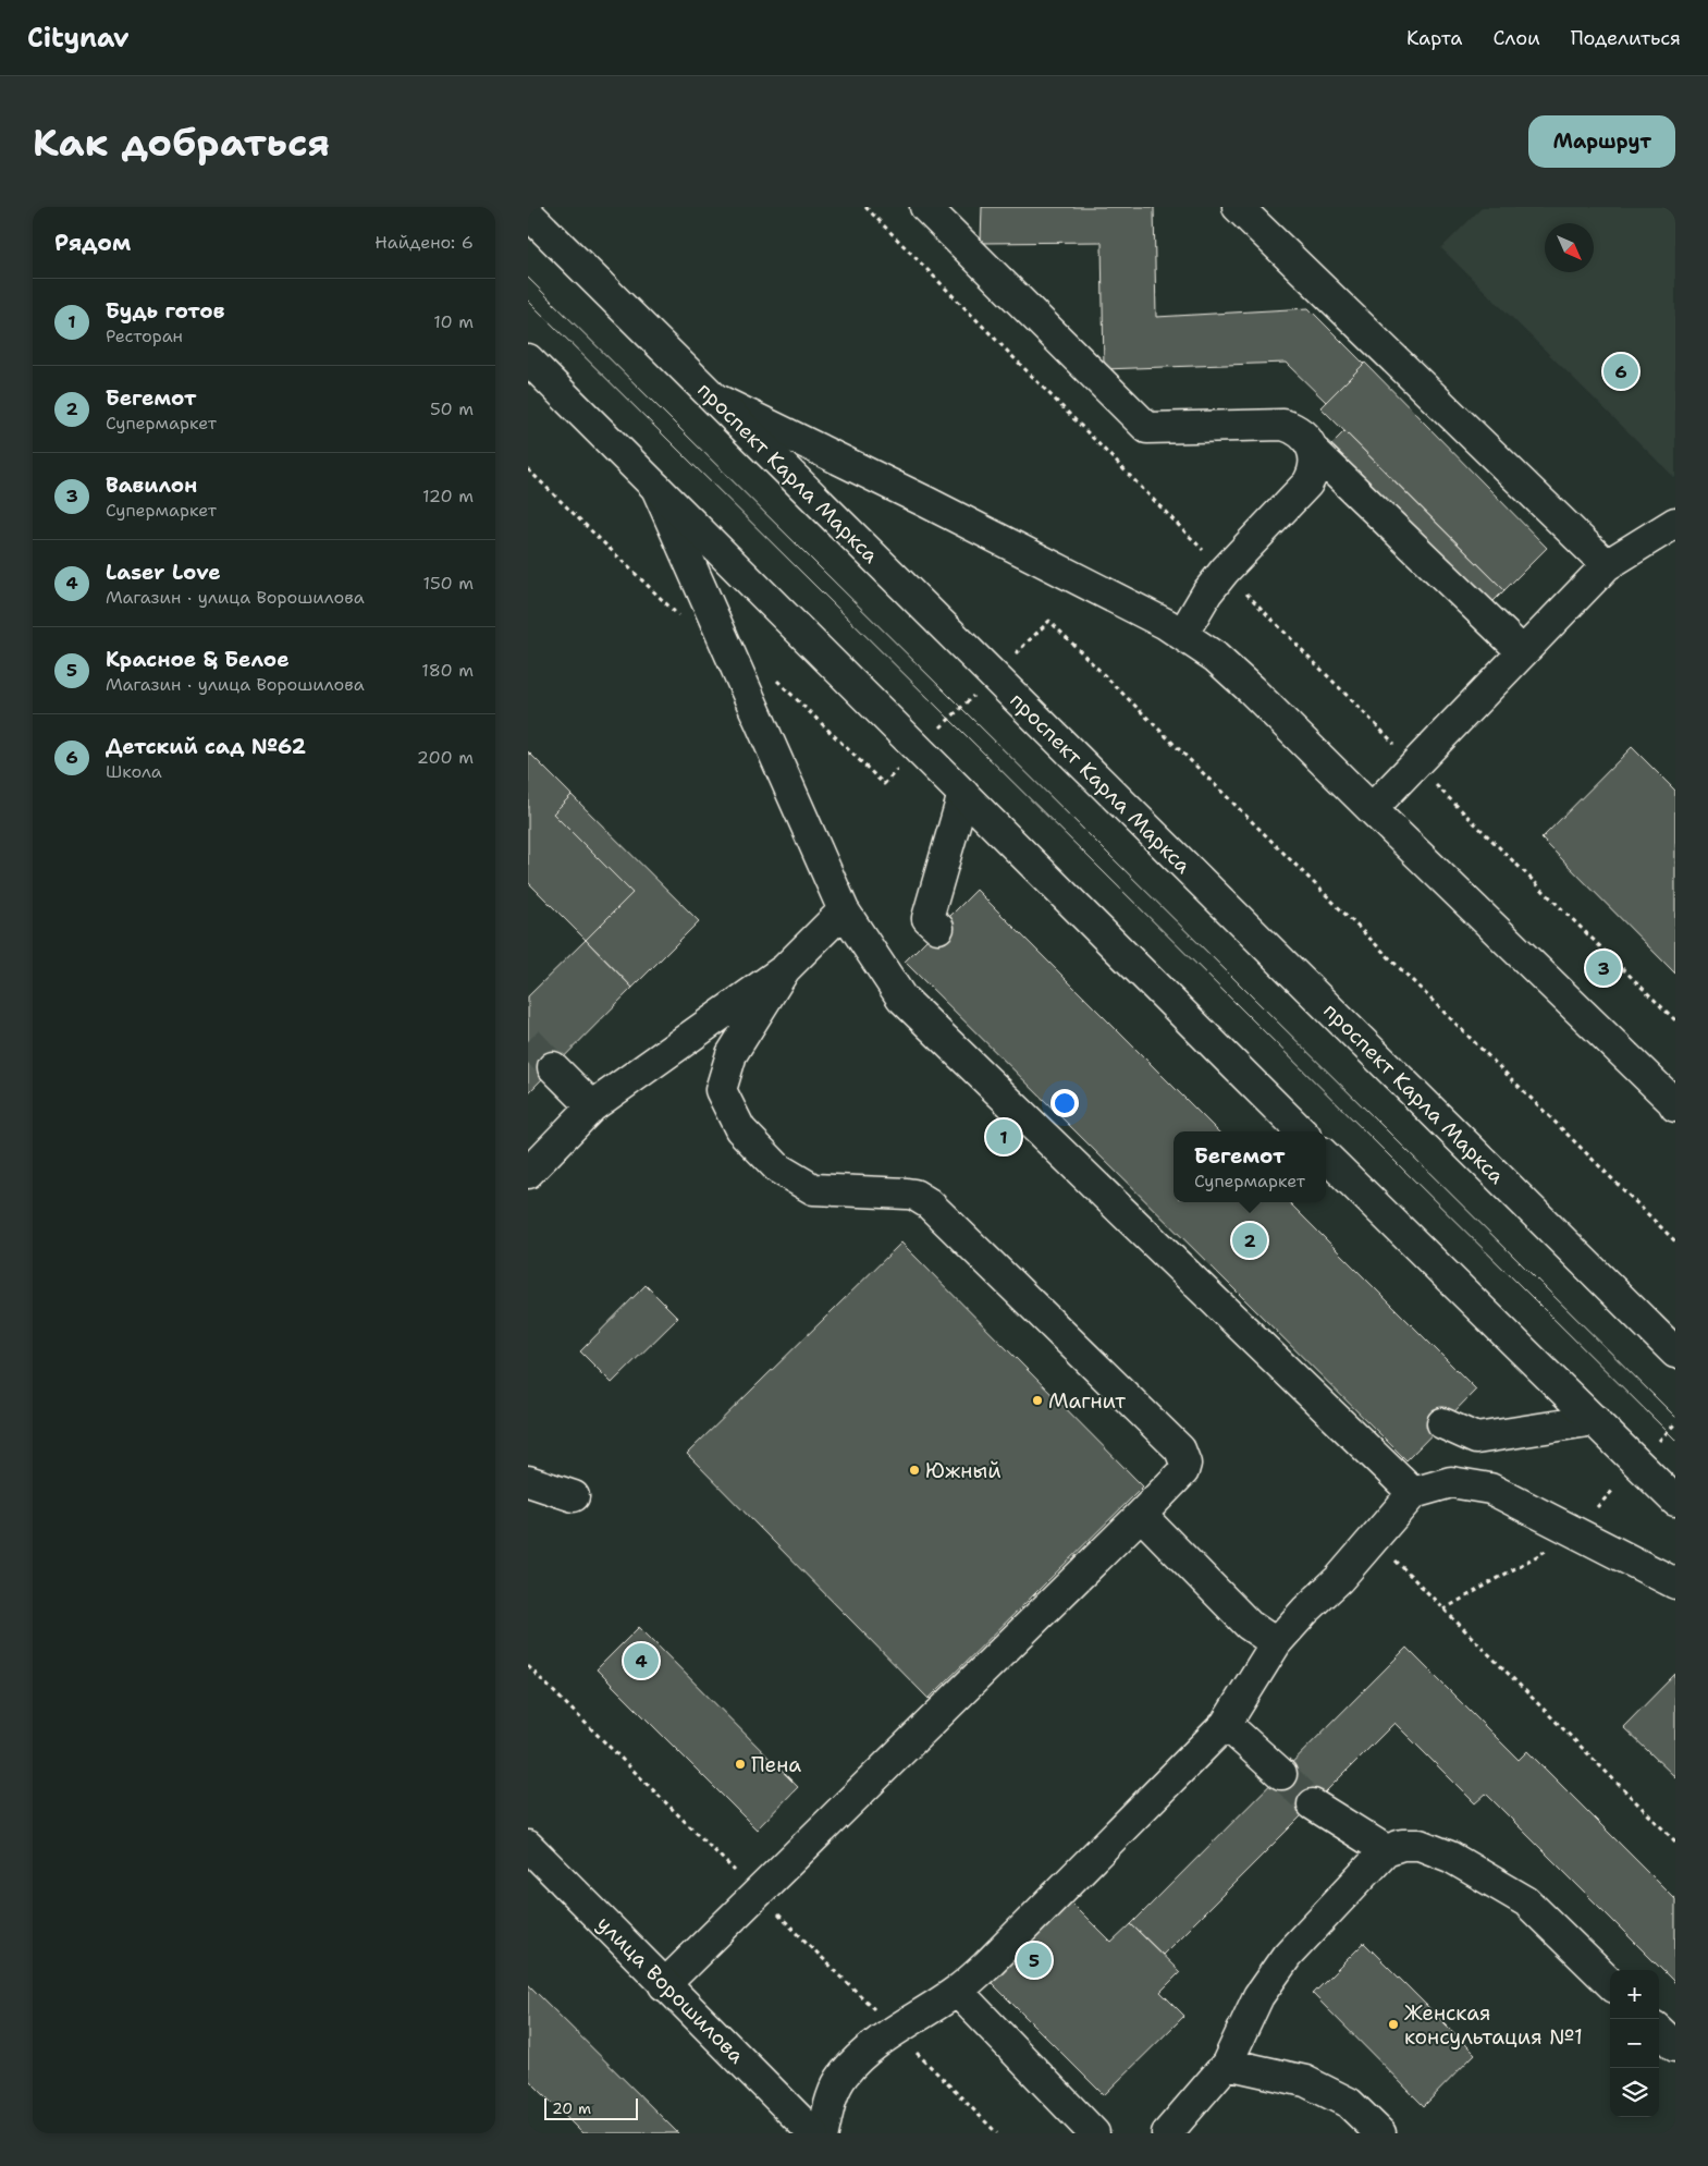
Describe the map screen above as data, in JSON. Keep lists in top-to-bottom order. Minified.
{"streets":{"main road":["проспект Карла Маркса","улица Ворошилова"]},"places":["Магнит","Южный","Пена","Женская консультация №1"],"scale_bar":"20 m","north":"bottom right","page":{"header":"Citynav","nav":["Карта","Слои","Поделиться"],"buttons":"Маршрут","title":"Как добраться","heading":["Рядом","Найдено: 6"],"list":[{"mark":"1","name":"Будь готов","note":"Ресторан","value":"10 m"},{"mark":"2","name":"Бегемот","note":"Супермаркет","value":"50 m"},{"mark":"3","name":"Вавилон","note":"Супермаркет","value":"120 m"},{"mark":"4","name":"Laser Love","note":"Магазин · улица Ворошилова","value":"150 m"},{"mark":"5","name":"Красное & Белое","note":"Магазин · улица Ворошилова","value":"180 m"},{"mark":"6","name":"Детский сад №62","note":"Школа","value":"200 m"}],"pins":["6","3","1","2","4","5"],"popup":["Бегемот","Супермаркет"],"map_buttons":["+","−"],"scale":"20 m"}}
